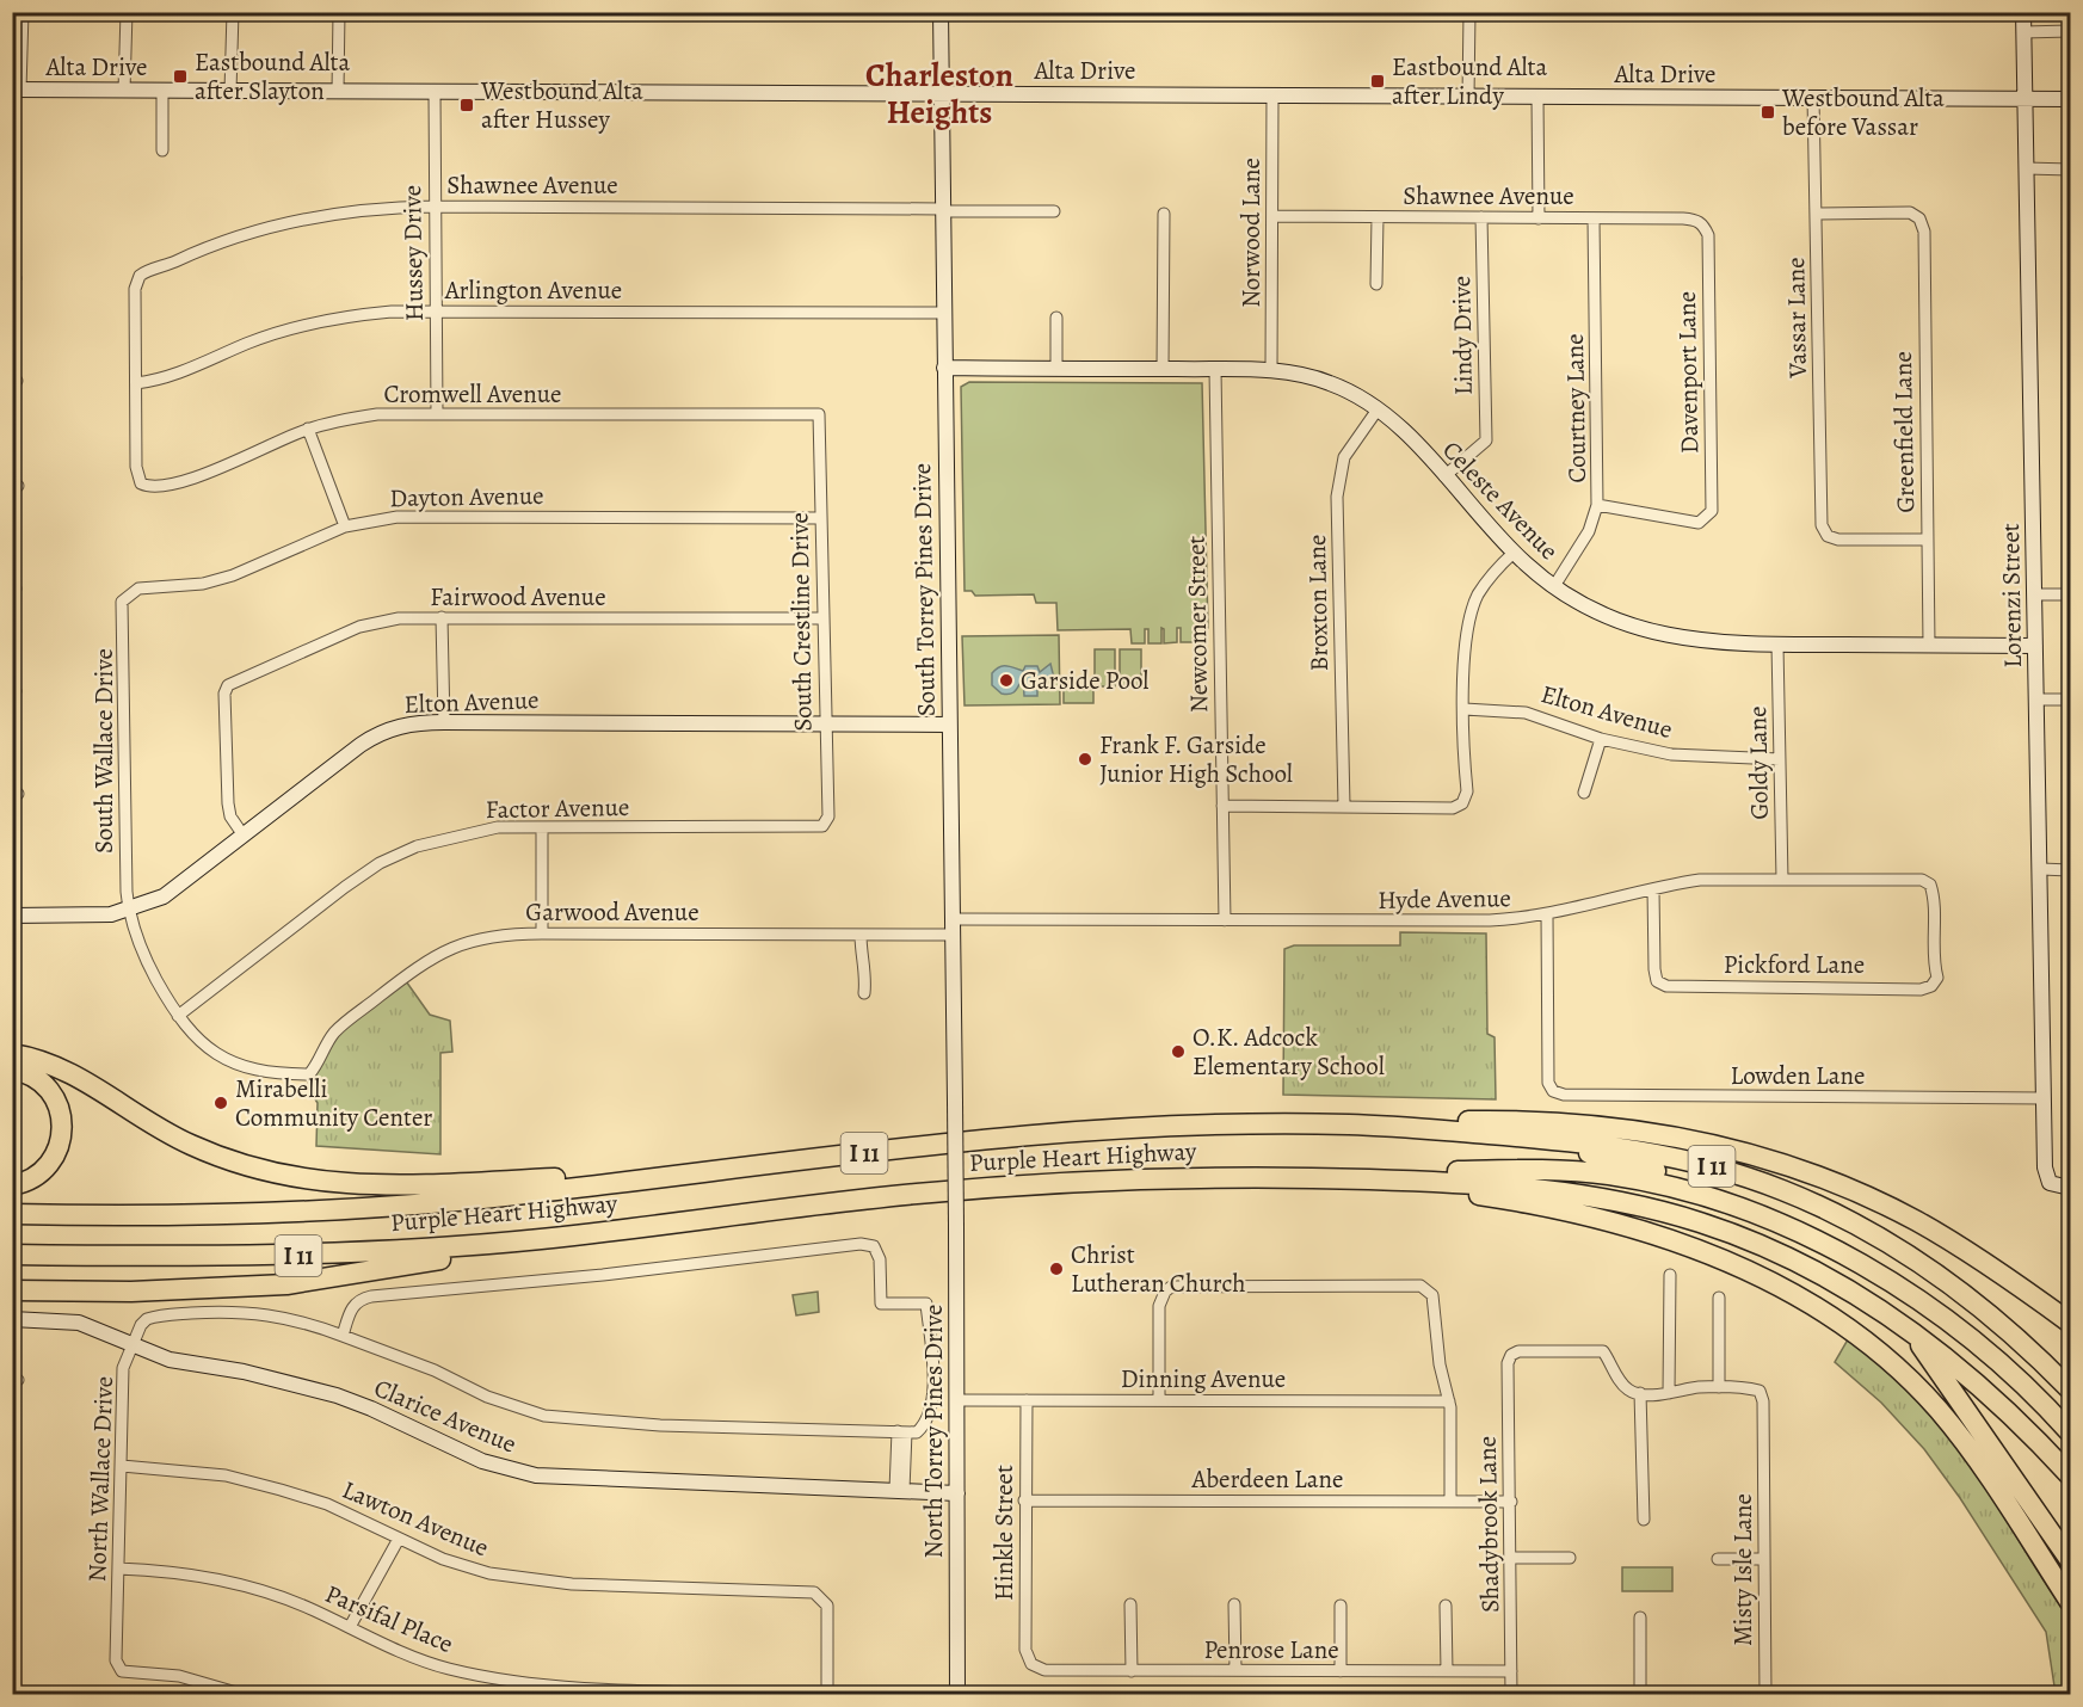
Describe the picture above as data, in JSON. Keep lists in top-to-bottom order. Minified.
{"streets":{"highway":["I 11","Purple Heart Highway"],"street":["Alta Drive","Shawnee Avenue","Norwood Lane","Hussey Drive","Arlington Avenue","Vassar Lane","Lindy Drive","Davenport Lane","Cromwell Avenue","Courtney Lane","Greenfield Lane","Dayton Avenue","Celeste Avenue","South Torrey Pines Drive","Lorenzi Street","Fairwood Avenue","Broxton Lane","South Crestline Drive","Newcomer Street","Elton Avenue","South Wallace Drive","Goldy Lane","Factor Avenue","Hyde Avenue","Garwood Avenue","Pickford Lane","Lowden Lane","Dinning Avenue","Clarice Avenue","North Torrey Pines Drive","North Wallace Drive","Aberdeen Lane","Lawton Avenue","Shadybrook Lane","Hinkle Street","Misty Isle Lane","Parsifal Place","Penrose Lane"]},"crossings":[["Alta Drive","Norwood Lane"],["Alta Drive","Hussey Drive"],["Alta Drive","Vassar Lane"],["Alta Drive","South Torrey Pines Drive"],["Alta Drive","Lorenzi Street"],["Shawnee Avenue","Norwood Lane"],["Shawnee Avenue","Hussey Drive"],["Shawnee Avenue","Arlington Avenue"],["Shawnee Avenue","Lindy Drive"],["Shawnee Avenue","Davenport Lane"],["Shawnee Avenue","Cromwell Avenue"],["Shawnee Avenue","Courtney Lane"],["Shawnee Avenue","South Torrey Pines Drive"],["Norwood Lane","Celeste Avenue"],["Hussey Drive","Arlington Avenue"],["Hussey Drive","Cromwell Avenue"],["Arlington Avenue","Cromwell Avenue"],["Arlington Avenue","South Torrey Pines Drive"],["Vassar Lane","Greenfield Lane"],["Lindy Drive","Celeste Avenue"],["Davenport Lane","Courtney Lane"],["Cromwell Avenue","South Crestline Drive"],["Courtney Lane","Celeste Avenue"],["Greenfield Lane","Celeste Avenue"],["Dayton Avenue","South Crestline Drive"],["Dayton Avenue","South Wallace Drive"],["Celeste Avenue","South Torrey Pines Drive"],["Celeste Avenue","Lorenzi Street"],["Celeste Avenue","Broxton Lane"],["Celeste Avenue","Newcomer Street"],["Celeste Avenue","Goldy Lane"],["South Torrey Pines Drive","Elton Avenue"],["South Torrey Pines Drive","Hyde Avenue"],["South Torrey Pines Drive","Garwood Avenue"],["South Torrey Pines Drive","North Torrey Pines Drive"],["Lorenzi Street","Lowden Lane"],["Fairwood Avenue","South Crestline Drive"],["Fairwood Avenue","Elton Avenue"],["South Crestline Drive","Elton Avenue"],["South Crestline Drive","Factor Avenue"],["Newcomer Street","Hyde Avenue"],["Elton Avenue","South Wallace Drive"],["Elton Avenue","Goldy Lane"],["South Wallace Drive","Factor Avenue"],["South Wallace Drive","Garwood Avenue"],["Goldy Lane","Hyde Avenue"],["Hyde Avenue","Pickford Lane"],["Hyde Avenue","Lowden Lane"],["Dinning Avenue","North Torrey Pines Drive"],["Dinning Avenue","Hinkle Street"],["Clarice Avenue","North Torrey Pines Drive"],["Clarice Avenue","North Wallace Drive"],["North Wallace Drive","Lawton Avenue"],["North Wallace Drive","Parsifal Place"],["Aberdeen Lane","Shadybrook Lane"],["Aberdeen Lane","Hinkle Street"],["Shadybrook Lane","Penrose Lane"],["Hinkle Street","Penrose Lane"]],"districts":["Charleston Heights"],"places":{"transit":["Eastbound Alta after Slayton","Eastbound Alta after Lindy","Westbound Alta after Hussey","Westbound Alta before Vassar"],"other":["Garside Pool","Frank F. Garside Junior High School","O.K. Adcock Elementary School","Mirabelli Community Center","Christ Lutheran Church"]}}
